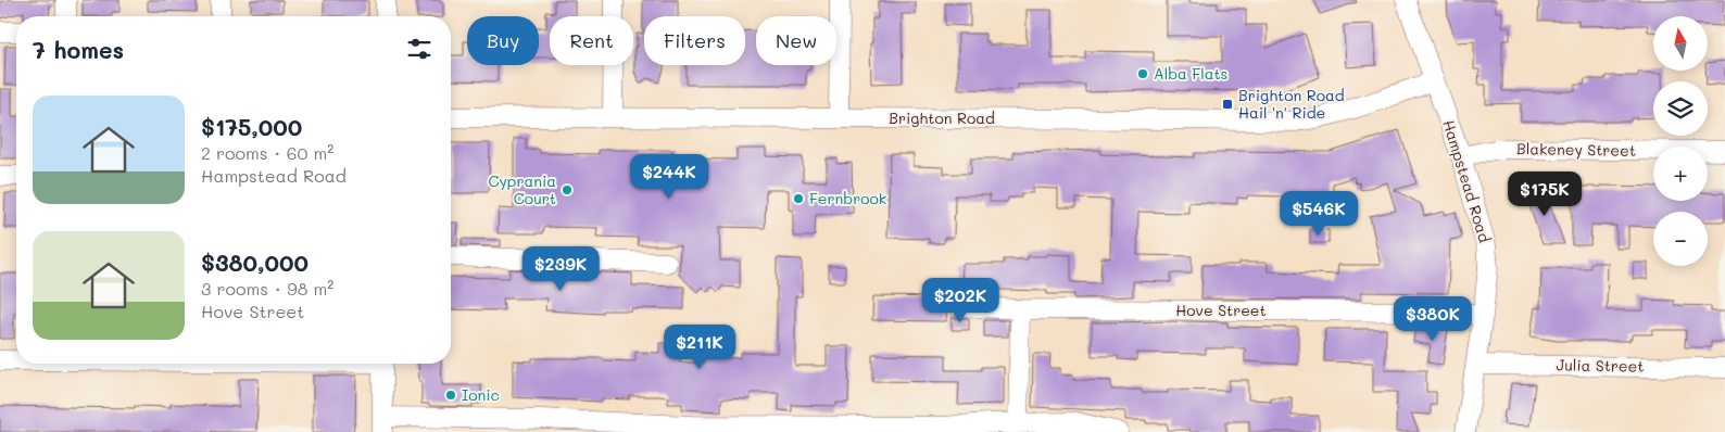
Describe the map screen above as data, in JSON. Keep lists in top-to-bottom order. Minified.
{"streets":{"street":["Brighton Road","Blakeney Street","Hampstead Road","Hove Street","Julia Street"]},"crossings":[["Brighton Road","Hampstead Road"],["Blakeney Street","Hampstead Road"],["Hampstead Road","Hove Street"],["Hampstead Road","Julia Street"]],"places":{"other":["Alba Flats","Cyprania Court","Fernbrook","Ionic"],"transit":["Brighton Road Hail 'n' Ride"]},"north":"top","page":{"map_buttons":["+","−"],"chip":["Buy","Rent","Filters","New"],"heading":"7 homes","list":[{"name":"$175,000","note":"2 rooms · 60 m² · Hampstead Road"},{"name":"$380,000","note":"3 rooms · 98 m² · Hove Street"}],"price":["$244K","$175K","$546K","$239K","$202K","$380K","$211K"]}}
